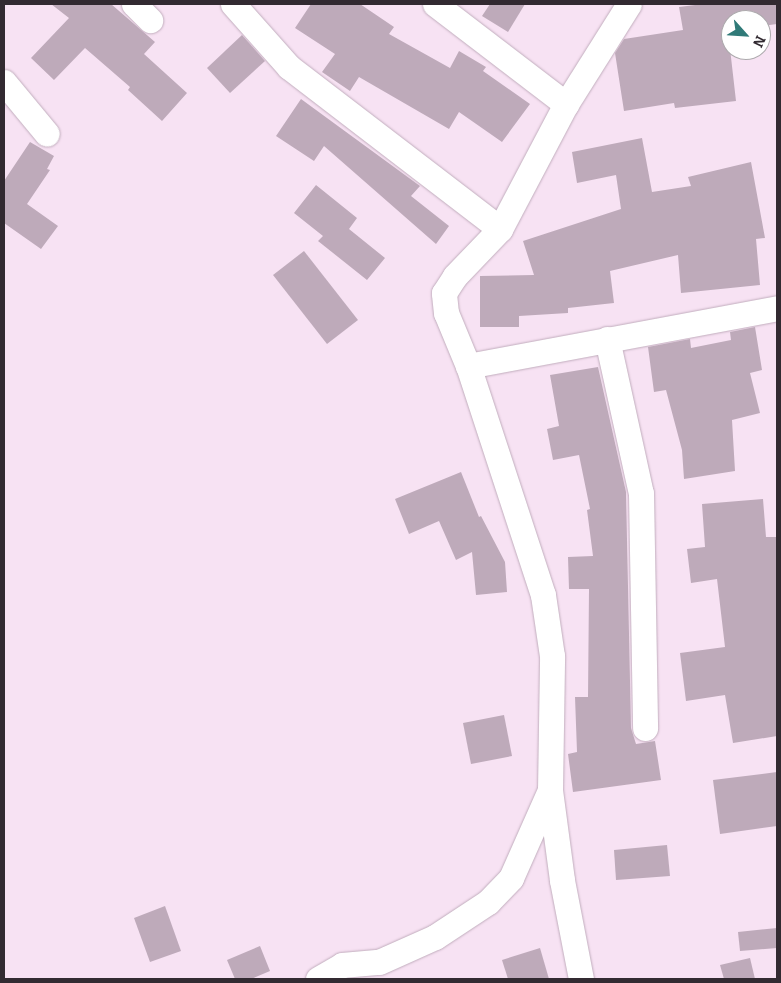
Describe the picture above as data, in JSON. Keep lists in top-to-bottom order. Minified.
{"north":"bottom right"}
